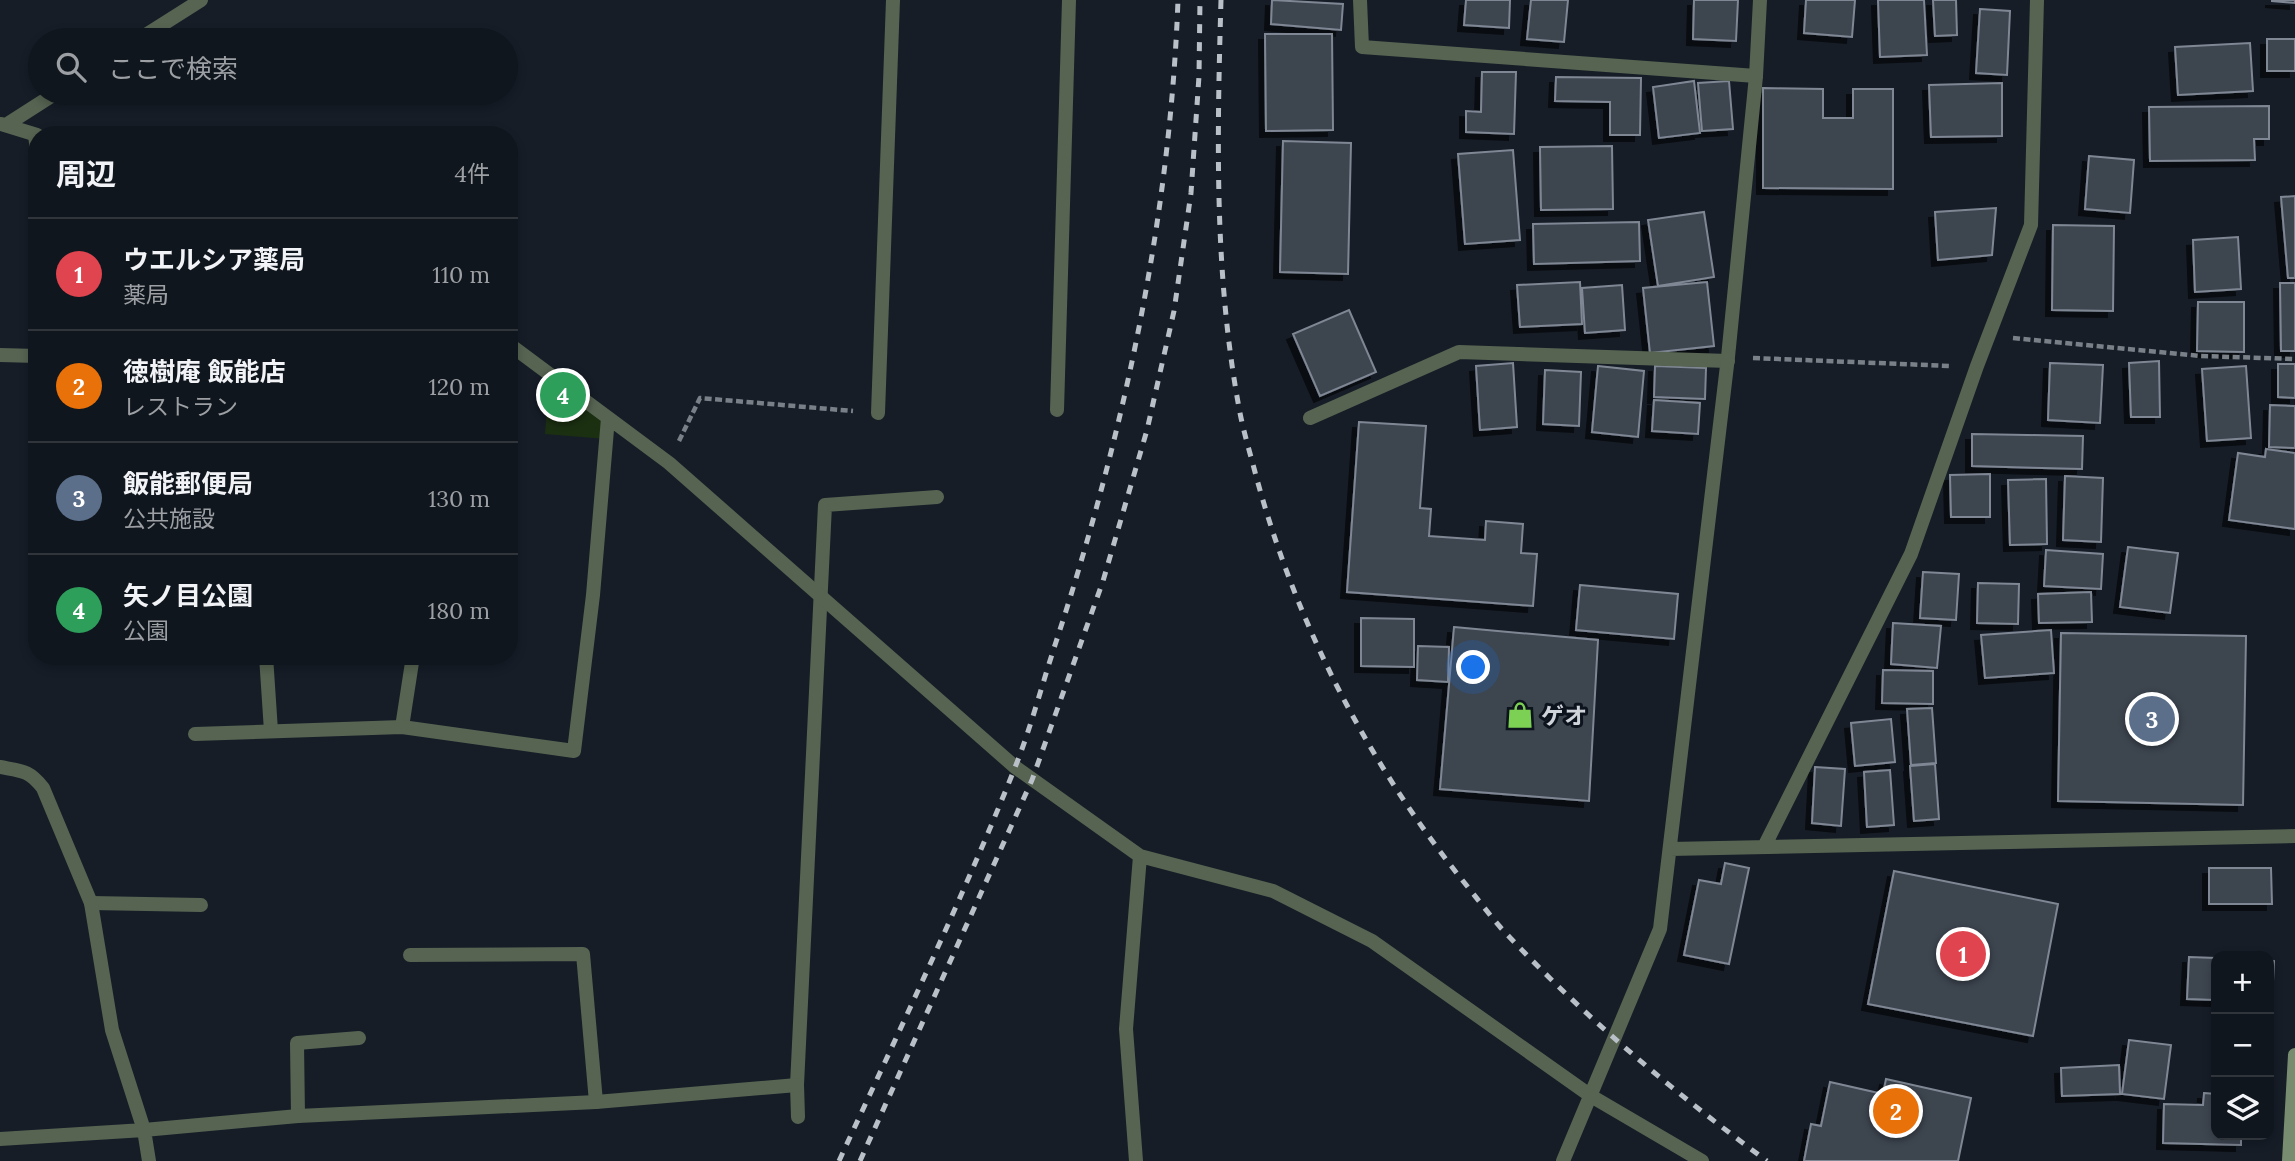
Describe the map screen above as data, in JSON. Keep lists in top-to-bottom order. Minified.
{"places":{"shop":["ゲオ"]},"page":{"search":"ここで検索","heading":["周辺","4件"],"list":[{"mark":"1","name":"ウエルシア薬局","note":"薬局","value":"110 m"},{"mark":"2","name":"徳樹庵 飯能店","note":"レストラン","value":"120 m"},{"mark":"3","name":"飯能郵便局","note":"公共施設","value":"130 m"},{"mark":"4","name":"矢ノ目公園","note":"公園","value":"180 m"}],"pins":["4","3","1","2"],"map_buttons":["+","−"]}}
